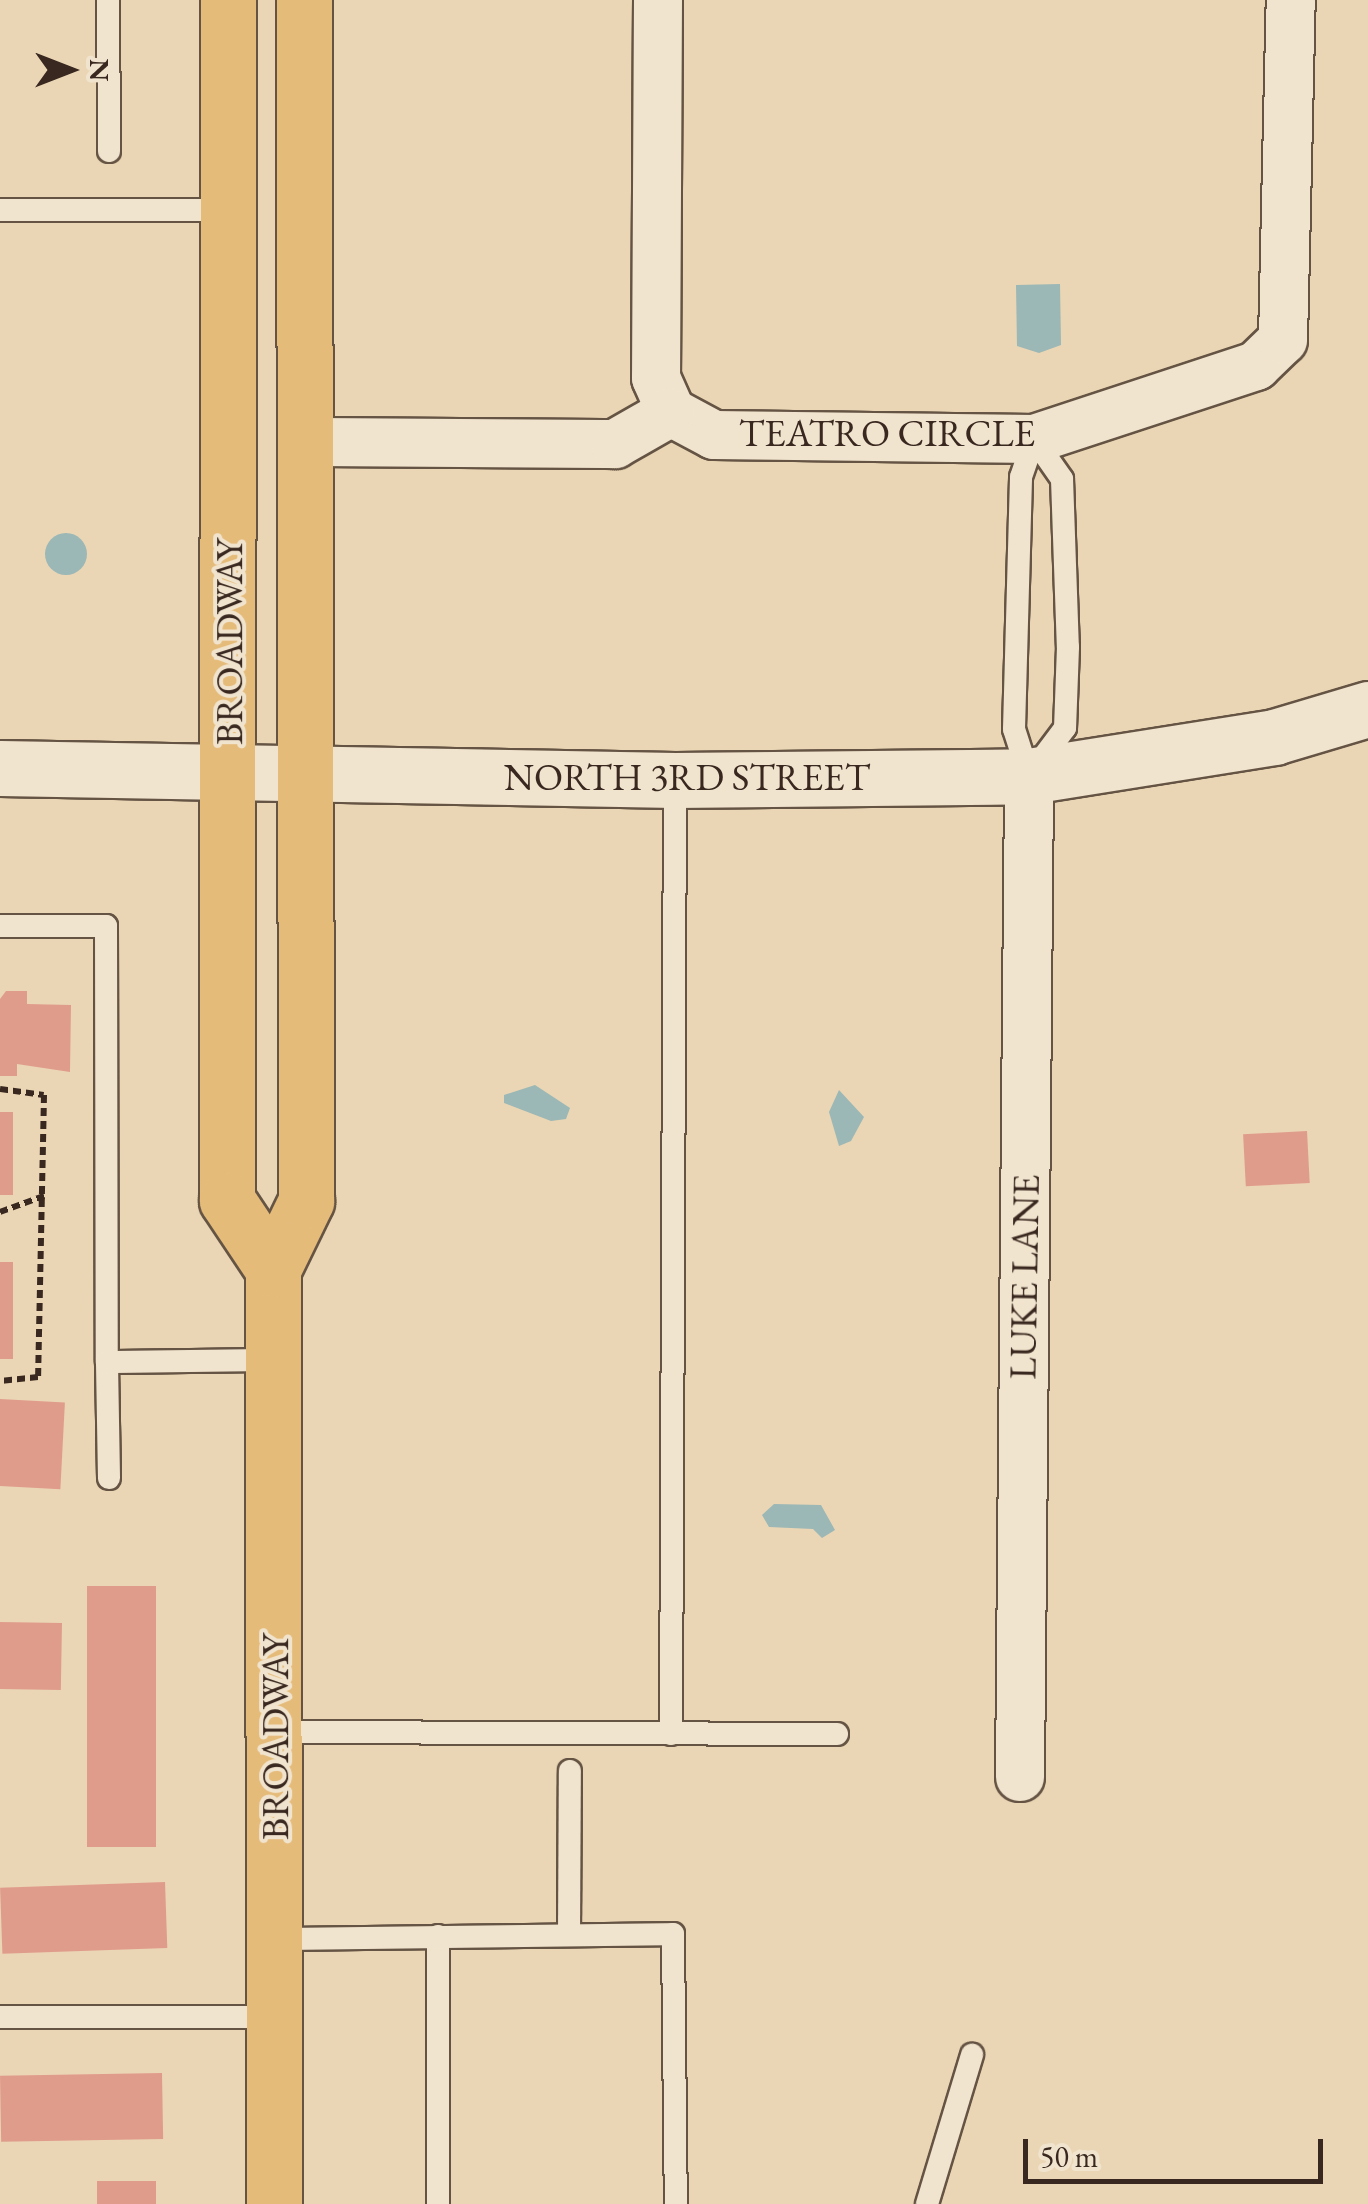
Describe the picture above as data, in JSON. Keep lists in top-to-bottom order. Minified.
{"streets":{"main road":["BROADWAY"],"street":["TEATRO CIRCLE","NORTH 3RD STREET","LUKE LANE"]},"crossings":[["BROADWAY","NORTH 3RD STREET"],["NORTH 3RD STREET","LUKE LANE"]],"scale_bar":"50 m","north":"right"}
